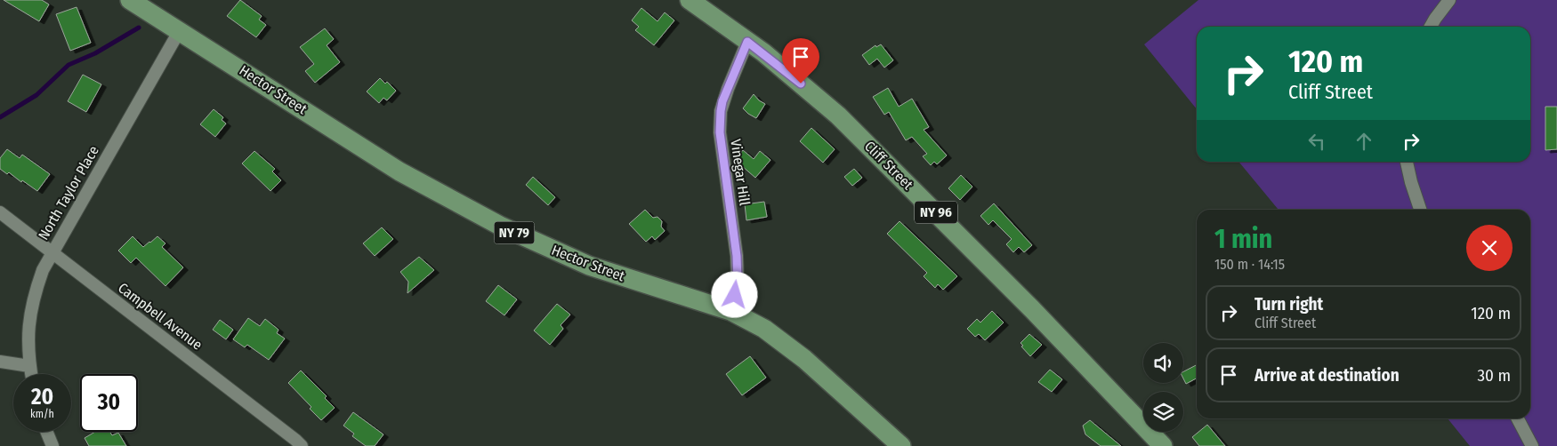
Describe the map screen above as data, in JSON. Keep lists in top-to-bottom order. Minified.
{"streets":{"main road":["Hector Street","Cliff Street","NY 96","NY 79"],"street":["Vinegar Hill","North Taylor Place","Campbell Avenue"]},"crossings":[["Hector Street","Vinegar Hill"],["Hector Street","North Taylor Place"],["Cliff Street","Vinegar Hill"],["North Taylor Place","Campbell Avenue"]],"page":{"turn":["120 m","Cliff Street"],"heading":["1 min","150 m · 14:15"],"list":[{"name":"Turn right","note":"Cliff Street","value":"120 m"},{"name":"Arrive at destination","value":"30 m"}],"speed":"20 km/h","limit":"30"}}
